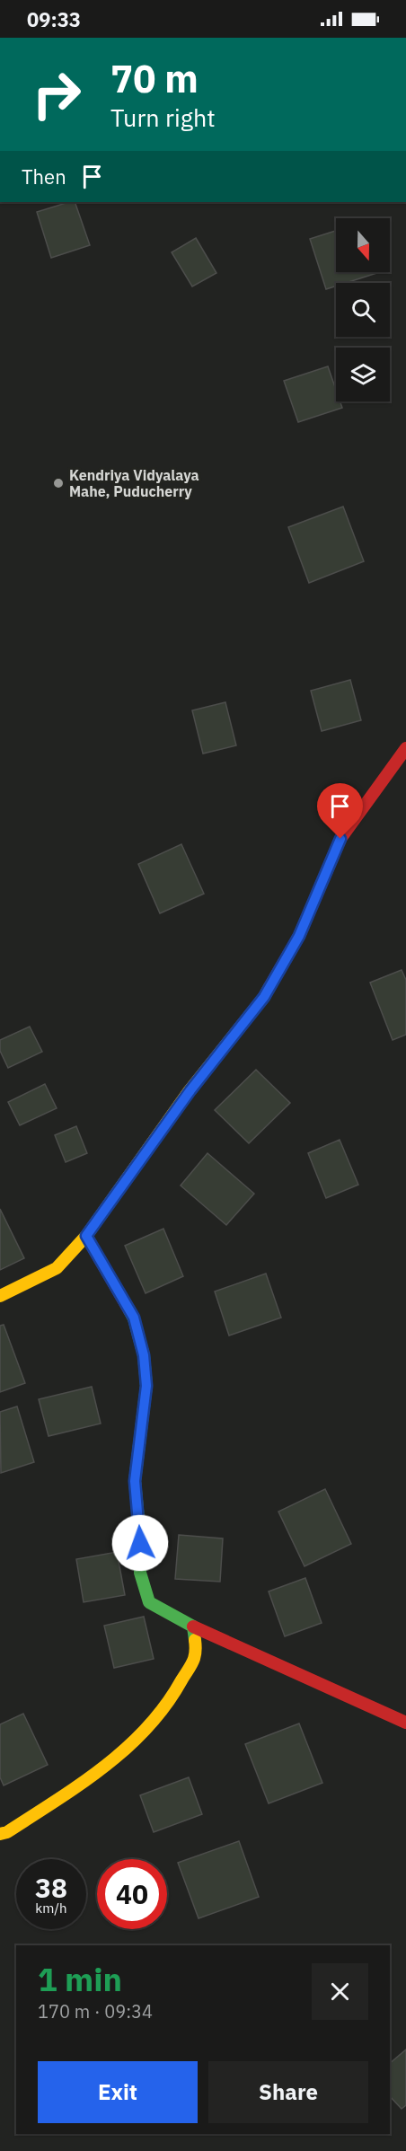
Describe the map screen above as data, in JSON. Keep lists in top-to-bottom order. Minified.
{"places":["Kendriya Vidyalaya Mahe, Puducherry"],"north":"bottom","page":{"status":"09:33","turn":["70 m","Turn right"],"then":"Then","speed":"38 km/h","limit":"40","heading":["1 min","170 m · 09:34"],"buttons":["Exit","Share"]}}
